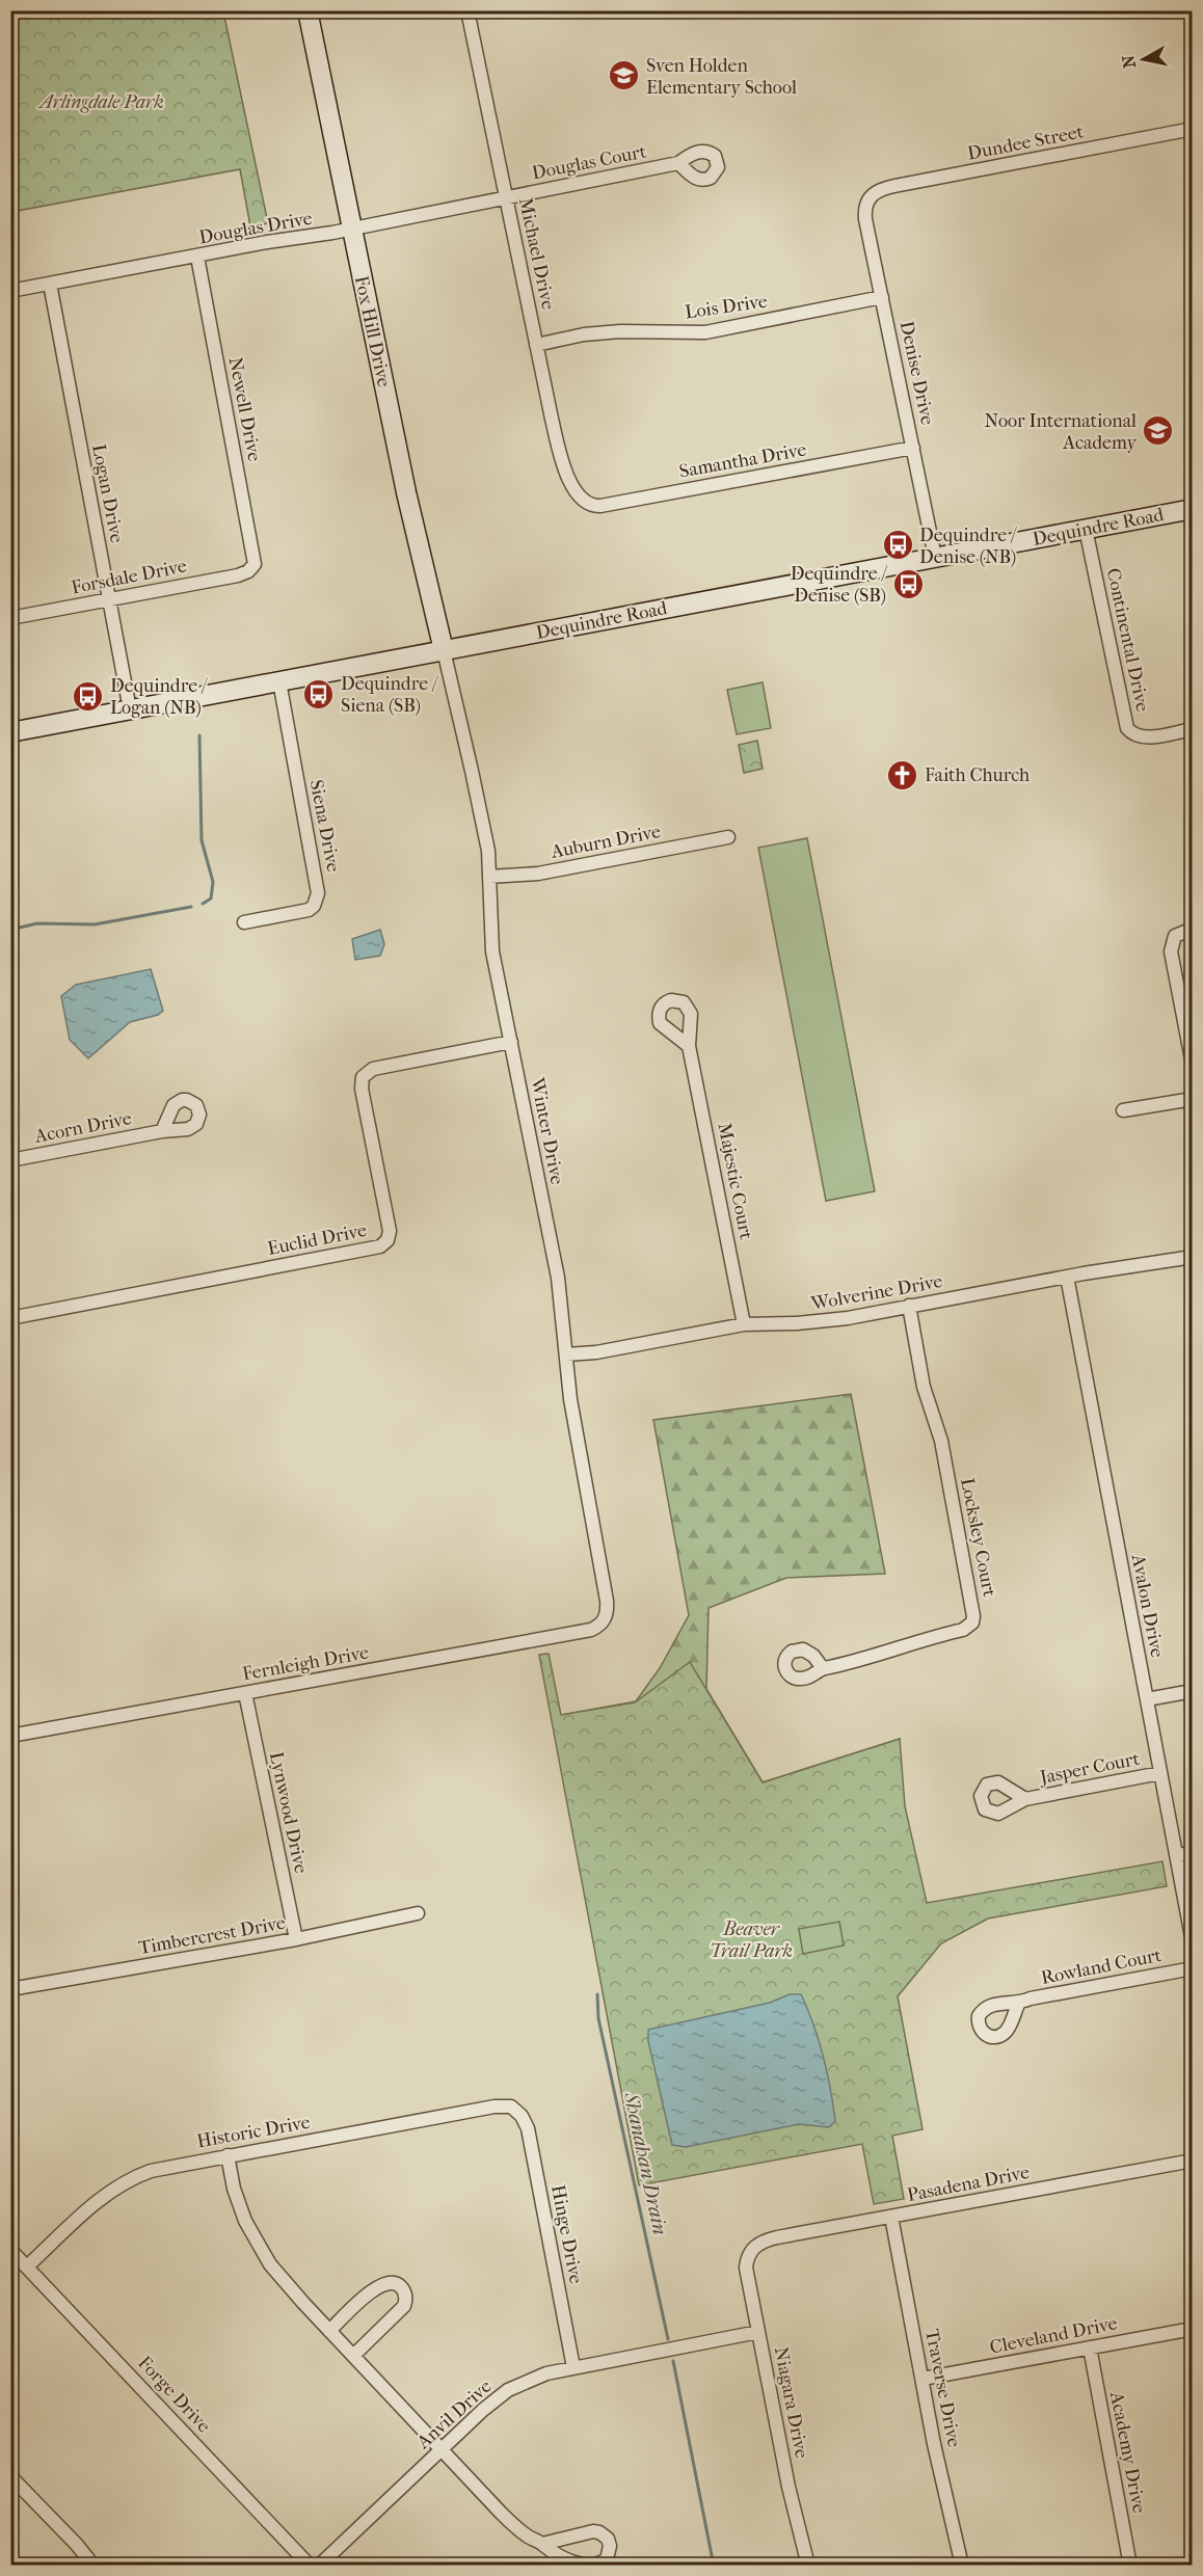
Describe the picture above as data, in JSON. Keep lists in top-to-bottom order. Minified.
{"streets":{"main road":["Fox Hill Drive","Dequindre Road"],"street":["Dundee Street","Douglas Court","Douglas Drive","Michael Drive","Lois Drive","Denise Drive","Newell Drive","Samantha Drive","Logan Drive","Forsdale Drive","Continental Drive","Siena Drive","Auburn Drive","Acorn Drive","Winter Drive","Majestic Court","Euclid Drive","Wolverine Drive","Locksley Court","Avalon Drive","Fernleigh Drive","Jasper Court","Lynwood Drive","Timbercrest Drive","Rowland Court","Historic Drive","Pasadena Drive","Hinge Drive","Cleveland Drive","Traverse Drive","Forge Drive","Niagara Drive","Anvil Drive","Academy Drive"]},"crossings":[["Dundee Street","Denise Drive"],["Douglas Court","Douglas Drive"],["Douglas Court","Michael Drive"],["Douglas Drive","Michael Drive"],["Douglas Drive","Fox Hill Drive"],["Douglas Drive","Newell Drive"],["Douglas Drive","Logan Drive"],["Michael Drive","Lois Drive"],["Michael Drive","Samantha Drive"],["Lois Drive","Denise Drive"],["Fox Hill Drive","Dequindre Road"],["Fox Hill Drive","Winter Drive"],["Denise Drive","Samantha Drive"],["Denise Drive","Dequindre Road"],["Newell Drive","Forsdale Drive"],["Logan Drive","Dequindre Road"],["Logan Drive","Forsdale Drive"],["Dequindre Road","Continental Drive"],["Dequindre Road","Siena Drive"],["Dequindre Road","Winter Drive"],["Auburn Drive","Winter Drive"],["Winter Drive","Euclid Drive"],["Winter Drive","Wolverine Drive"],["Winter Drive","Fernleigh Drive"],["Majestic Court","Wolverine Drive"],["Wolverine Drive","Locksley Court"],["Wolverine Drive","Avalon Drive"],["Avalon Drive","Jasper Court"],["Fernleigh Drive","Lynwood Drive"],["Lynwood Drive","Timbercrest Drive"],["Historic Drive","Hinge Drive"],["Historic Drive","Forge Drive"],["Pasadena Drive","Traverse Drive"],["Pasadena Drive","Niagara Drive"],["Hinge Drive","Anvil Drive"],["Cleveland Drive","Traverse Drive"],["Cleveland Drive","Academy Drive"],["Niagara Drive","Anvil Drive"]],"water":["Shanahan Drain"],"parks":["Arlingdale Park","Beaver Trail Park"],"places":{"school or university":["Sven Holden Elementary School","Noor International Academy"],"bus stop":["Dequindre / Denise (NB)","Dequindre / Denise (SB)","Dequindre / Siena (SB)","Dequindre / Logan (NB)"],"church":["Faith Church"]},"north":"left"}
